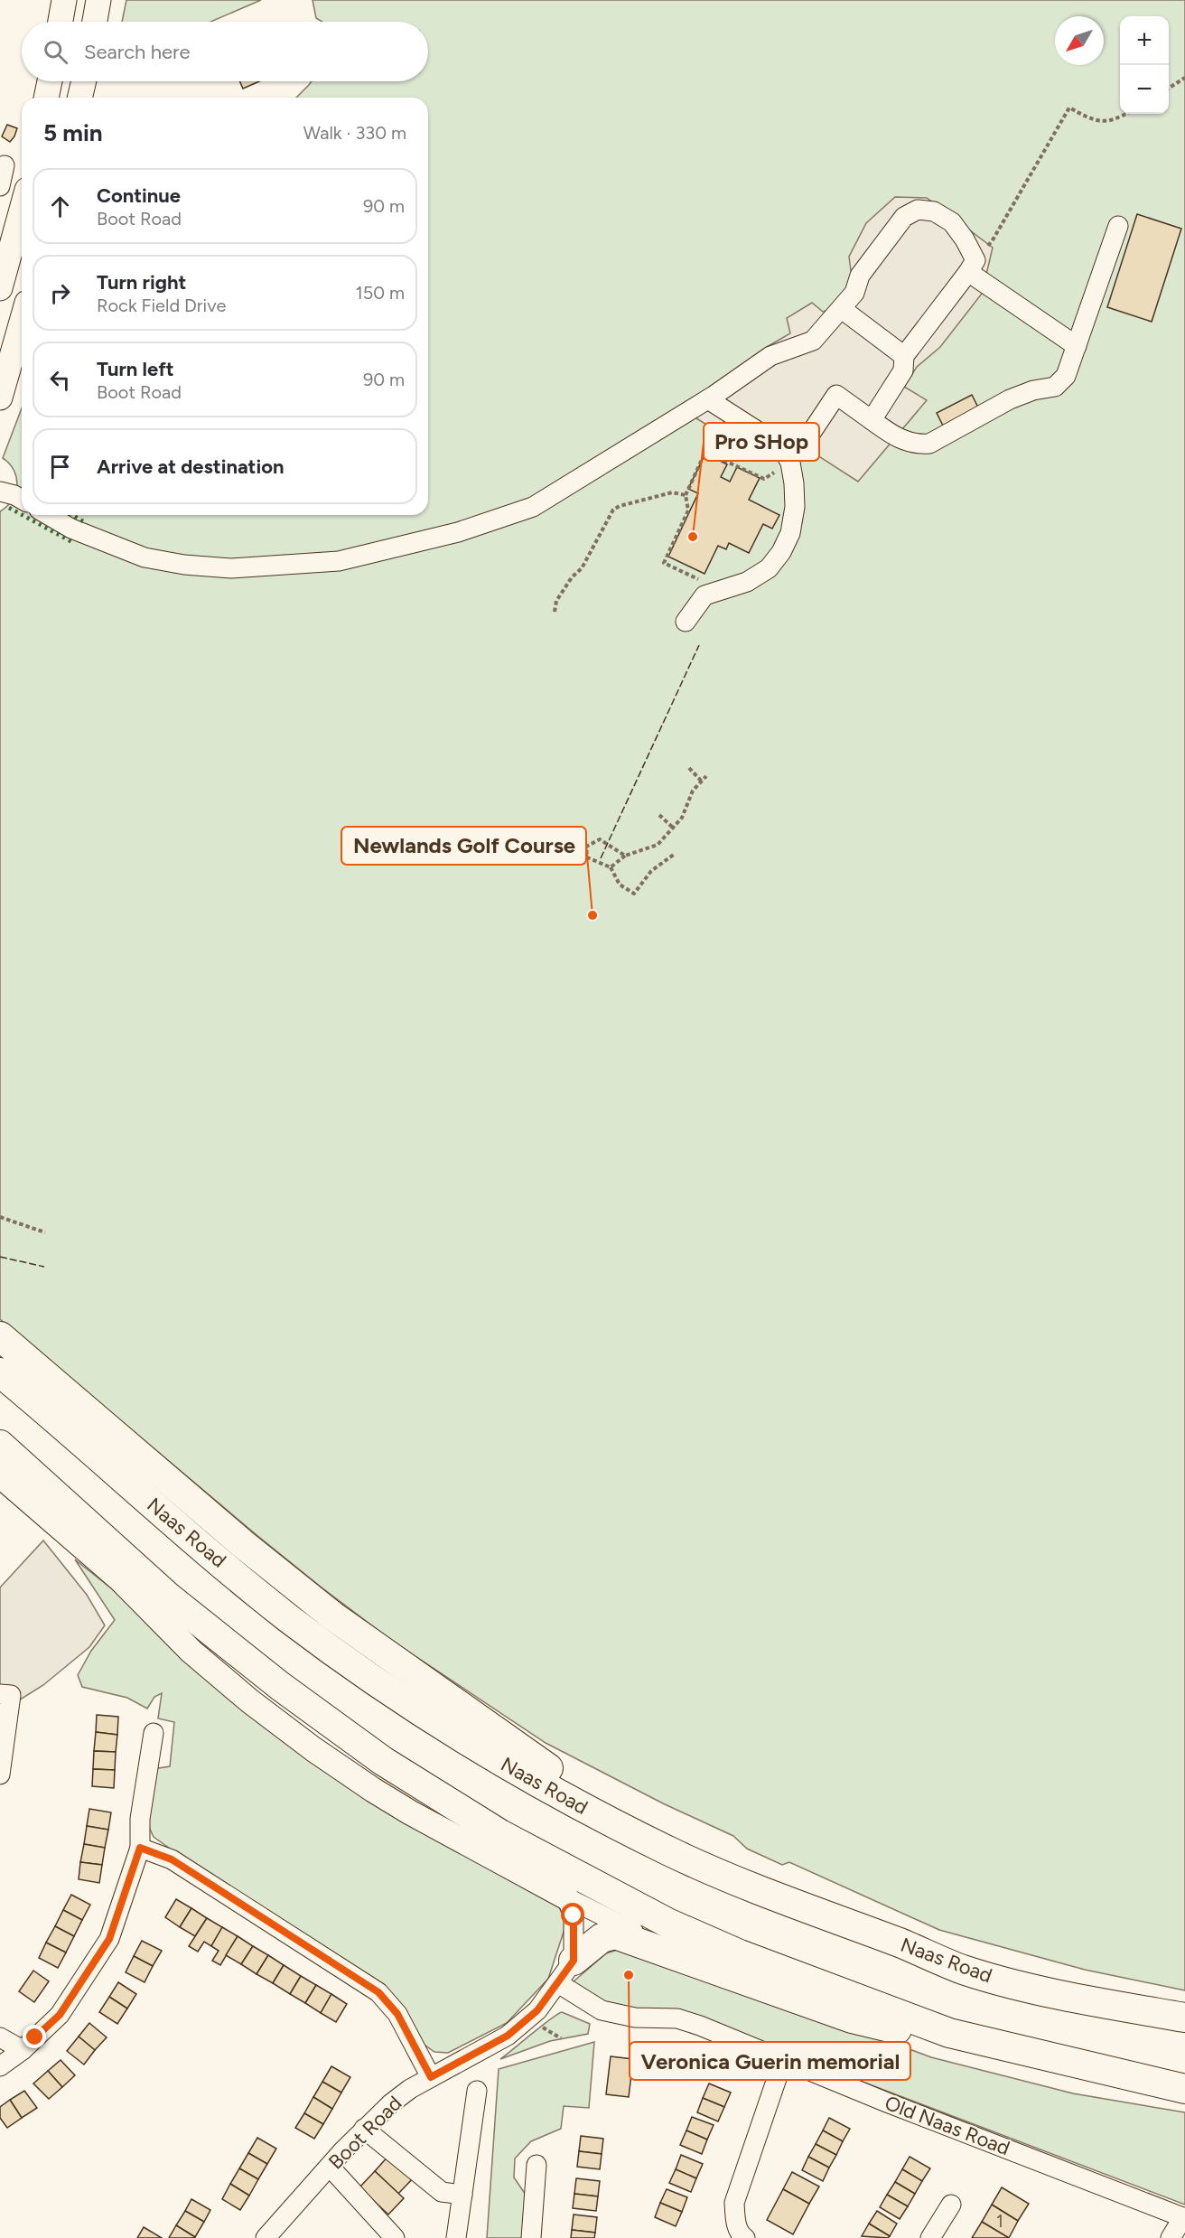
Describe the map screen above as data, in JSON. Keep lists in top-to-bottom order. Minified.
{"streets":{"highway":["Naas Road"],"street":["Old Naas Road","Boot Road"]},"crossings":[["Old Naas Road","Boot Road"]],"places":["Pro SHop","Newlands Golf Course","Veronica Guerin memorial"],"house_numbers":["1"],"north":"bottom left","page":{"map_buttons":["+","−"],"search":"Search here","heading":["5 min","Walk · 330 m"],"list":[["Continue","Boot Road","90 m"],["Turn right","Rock Field Drive","150 m"],["Turn left","Boot Road","90 m"],"Arrive at destination"]}}
